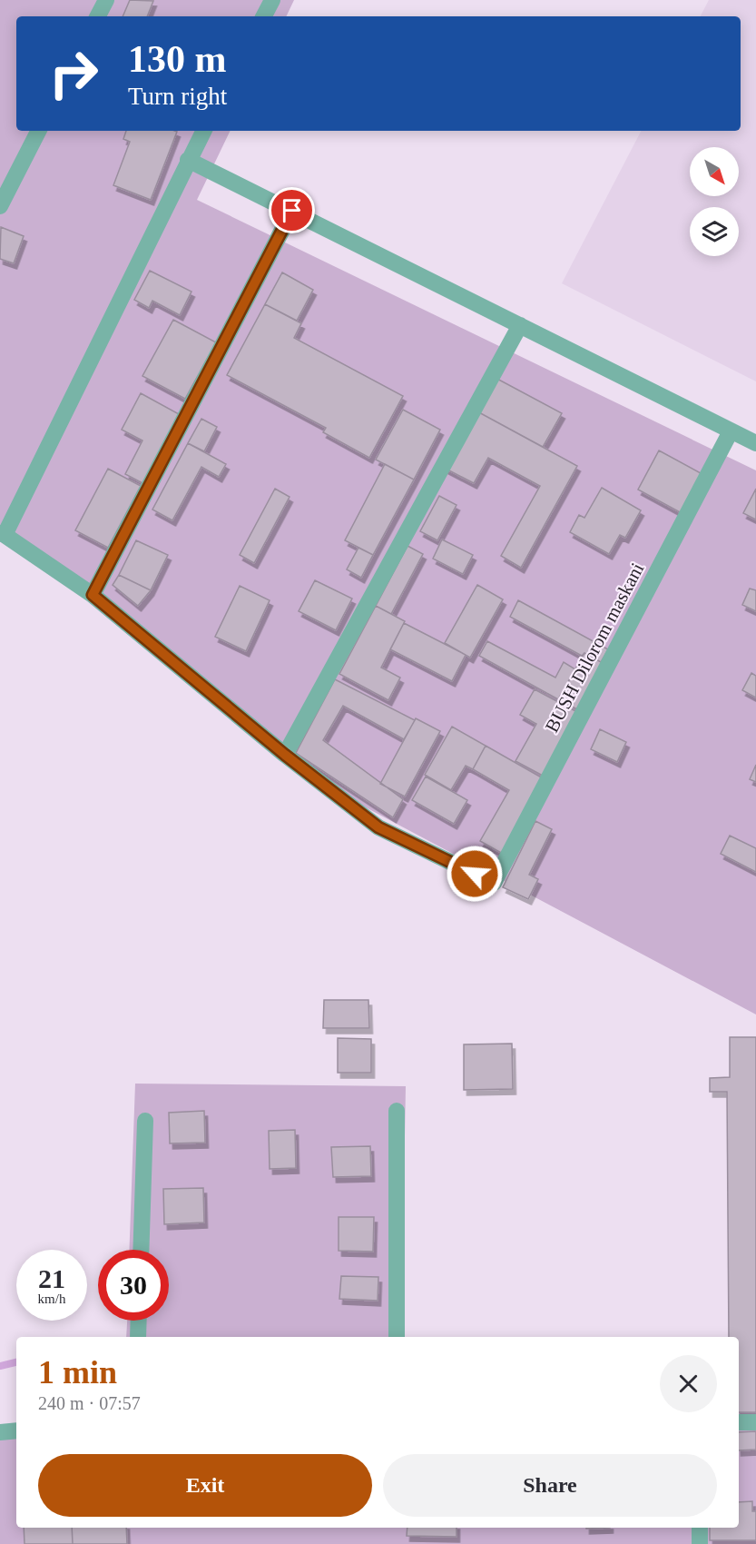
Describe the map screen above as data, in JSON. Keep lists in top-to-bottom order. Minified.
{"streets":{"street":["BUSH Dilorom maskani"]},"north":"bottom right","page":{"turn":["130 m","Turn right"],"speed":"21 km/h","limit":"30","heading":["1 min","240 m · 07:57"],"buttons":["Exit","Share"]}}
